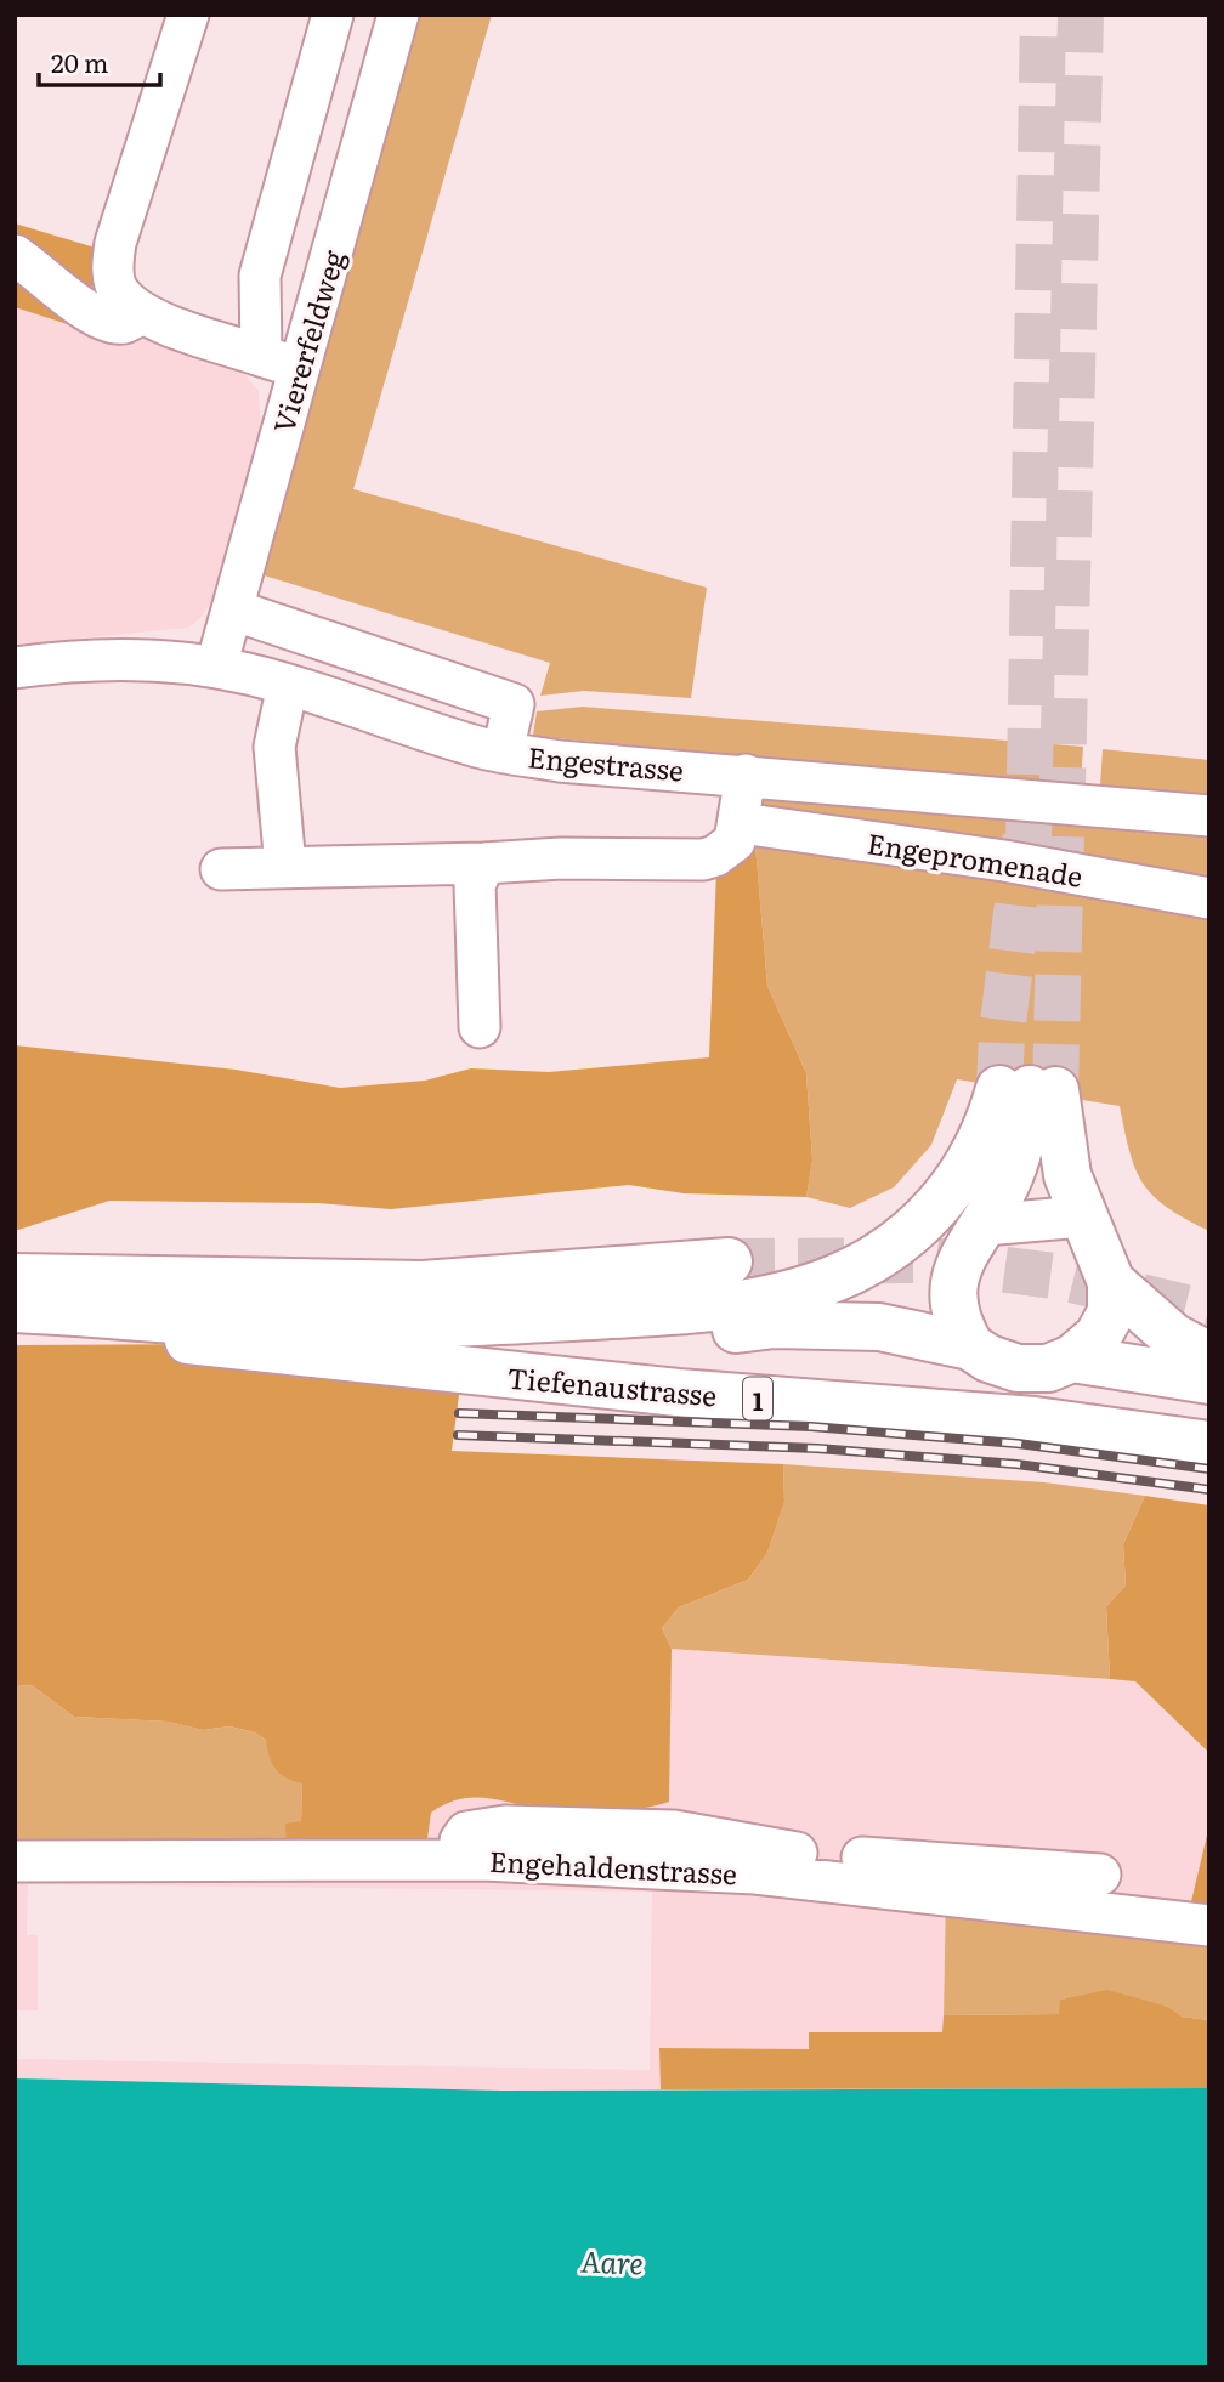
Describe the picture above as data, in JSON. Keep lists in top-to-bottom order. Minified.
{"streets":{"main road":["Tiefenaustrasse","1"],"street":["Viererfeldweg","Engestrasse","Engepromenade","Engehaldenstrasse"]},"crossings":[["Viererfeldweg","Engestrasse"]],"water":["Aare"],"scale_bar":"20 m"}
